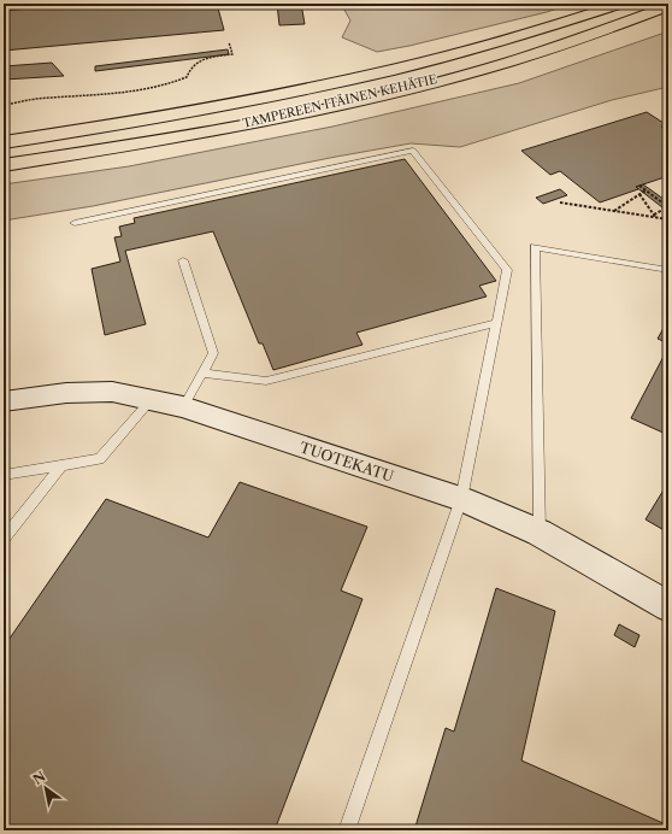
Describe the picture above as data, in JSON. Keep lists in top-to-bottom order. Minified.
{"streets":{"highway":["TAMPEREEN ITÄINEN KEHÄTIE"],"street":["TUOTEKATU"]},"north":"top left"}
